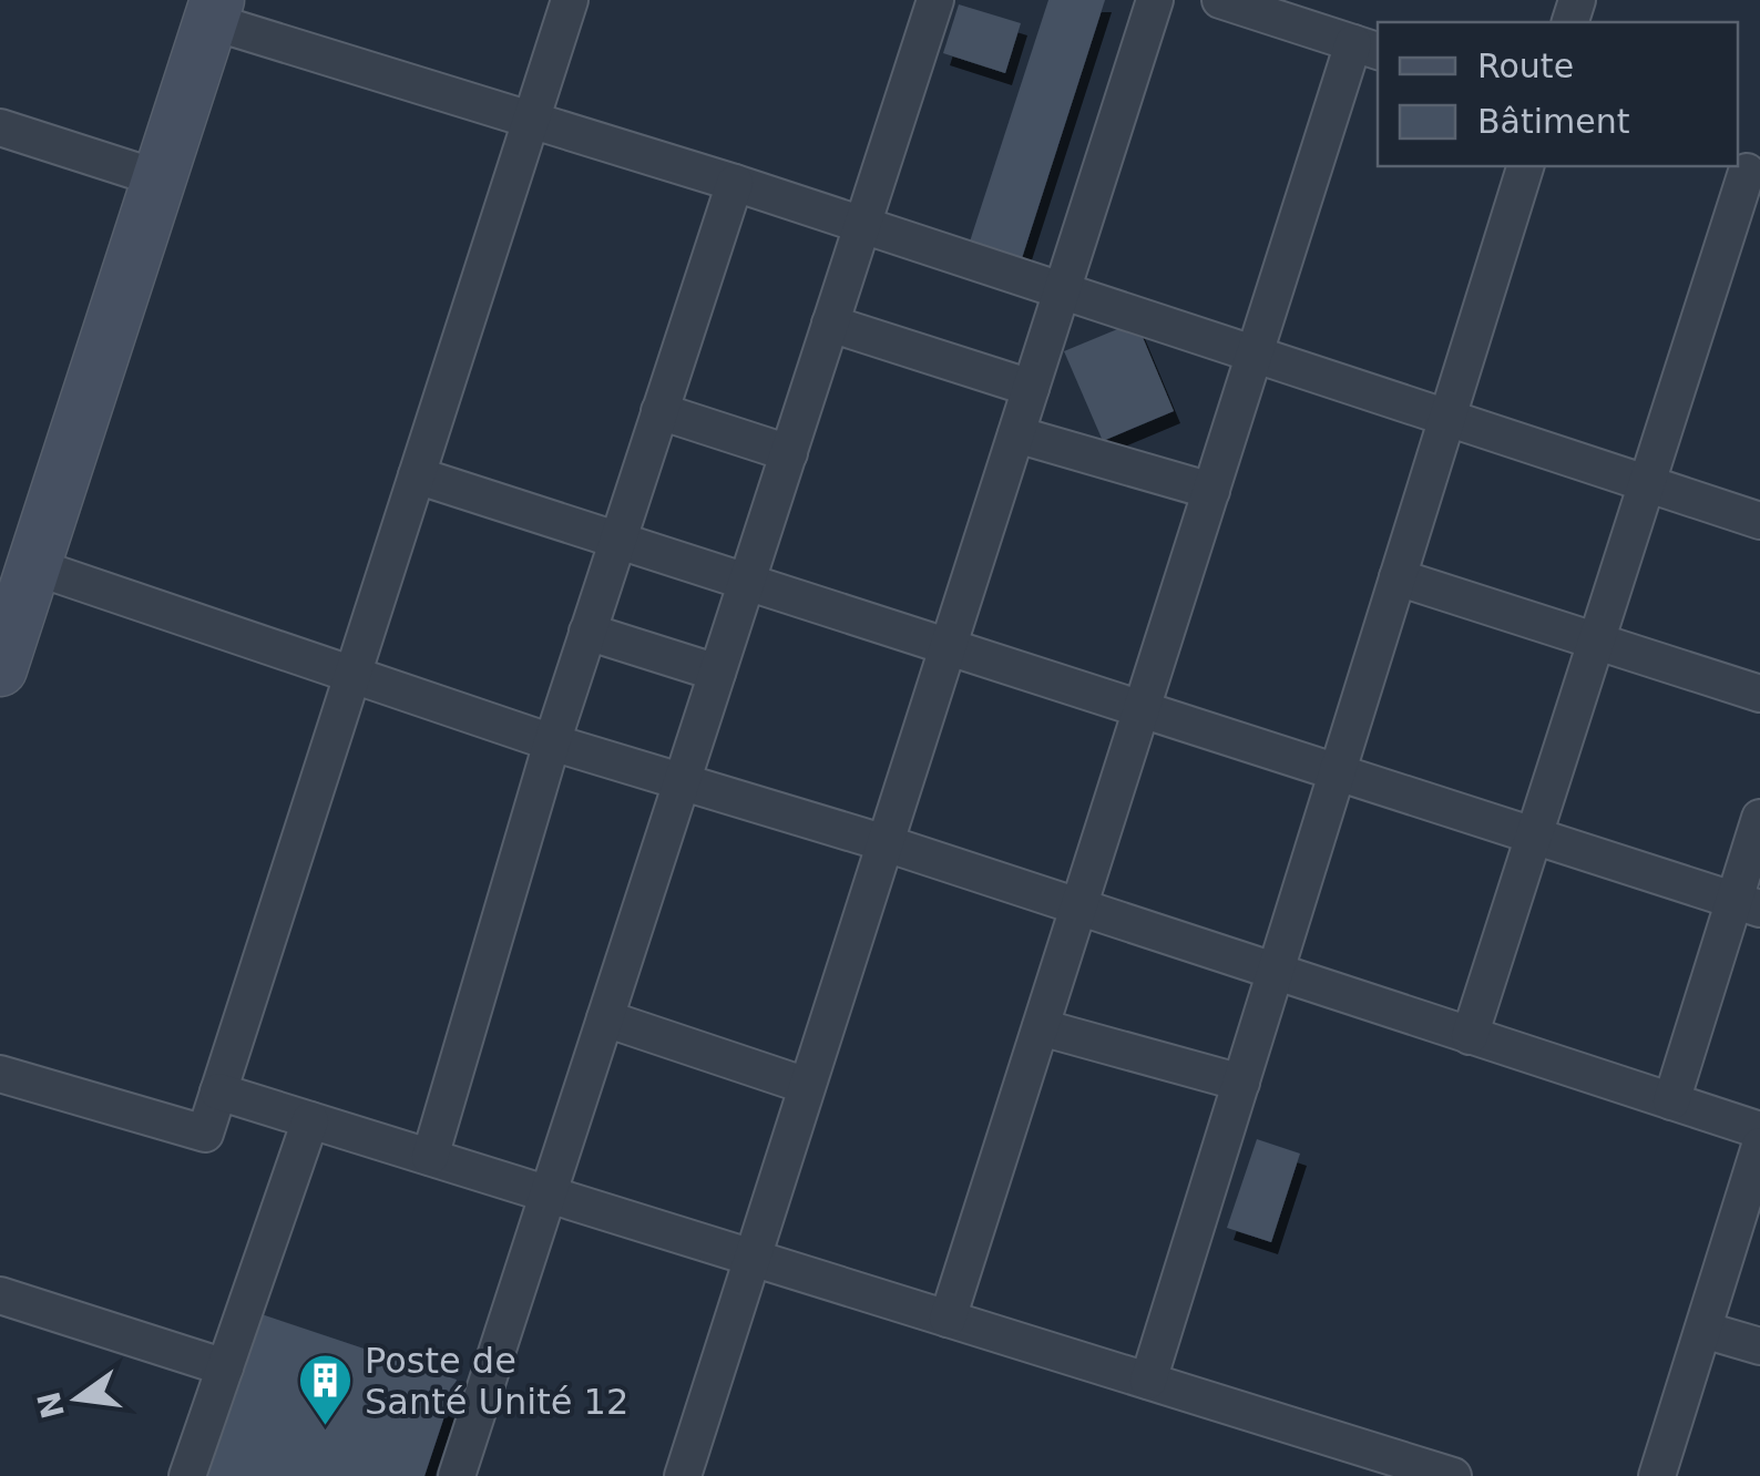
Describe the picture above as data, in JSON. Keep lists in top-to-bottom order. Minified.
{"places":{"building":["Poste de Santé Unité 12"]},"legend":["Route","Bâtiment"],"north":"left"}
